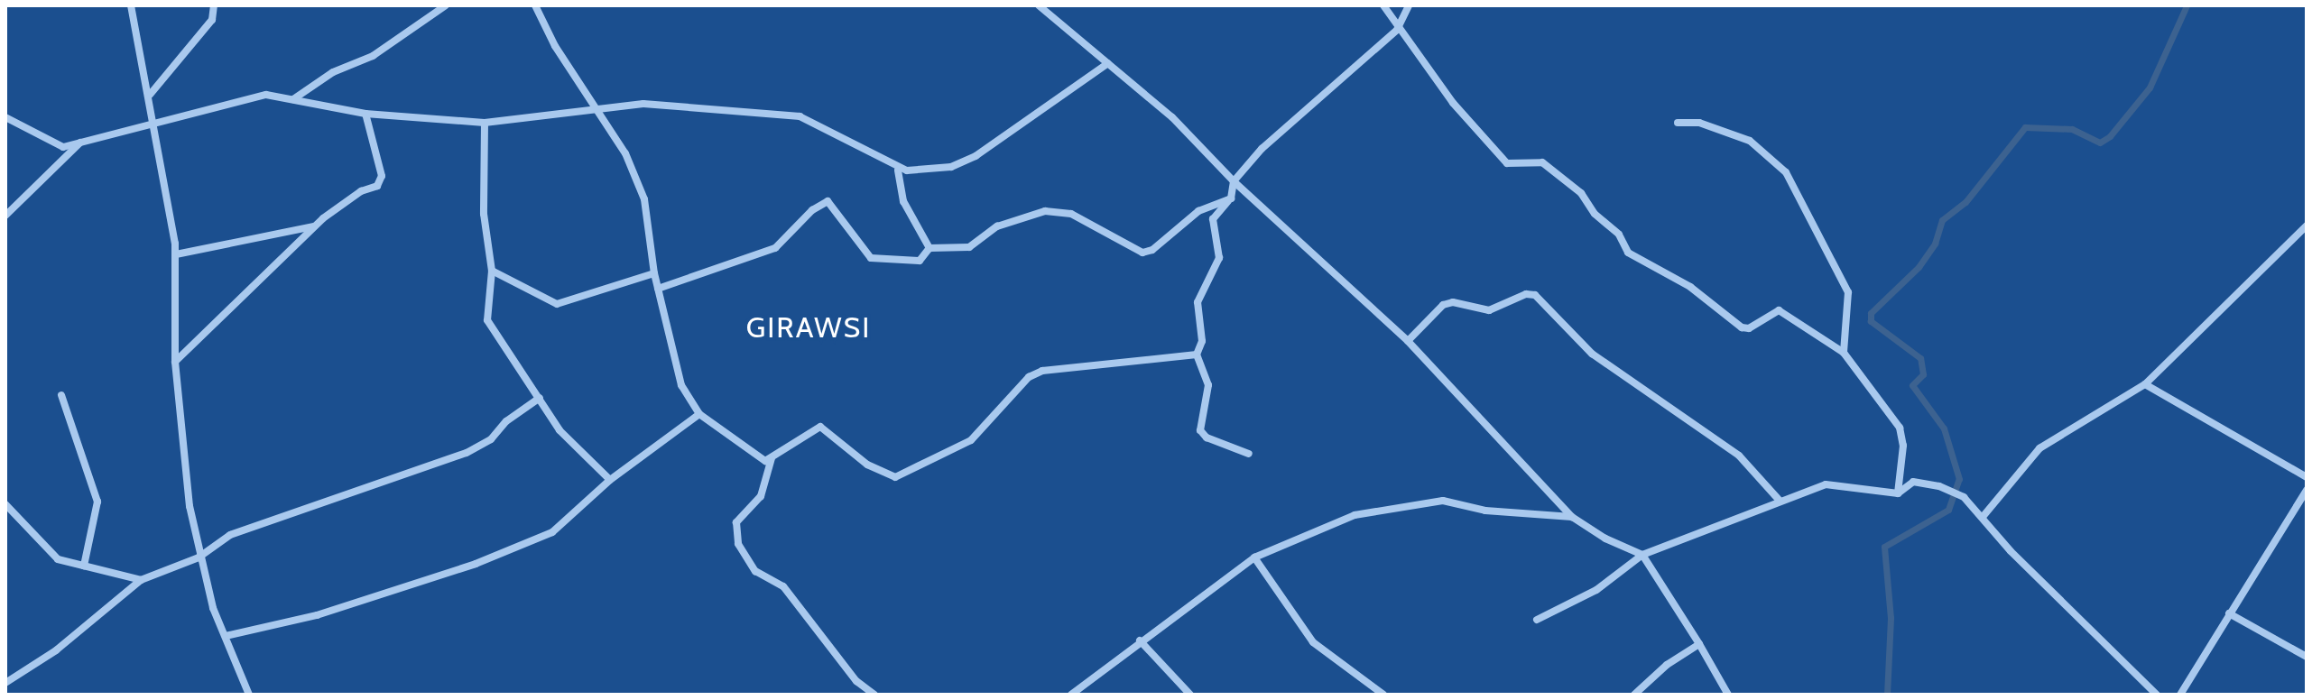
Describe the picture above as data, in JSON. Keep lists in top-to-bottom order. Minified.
{"districts":["GIRAWSI"]}
